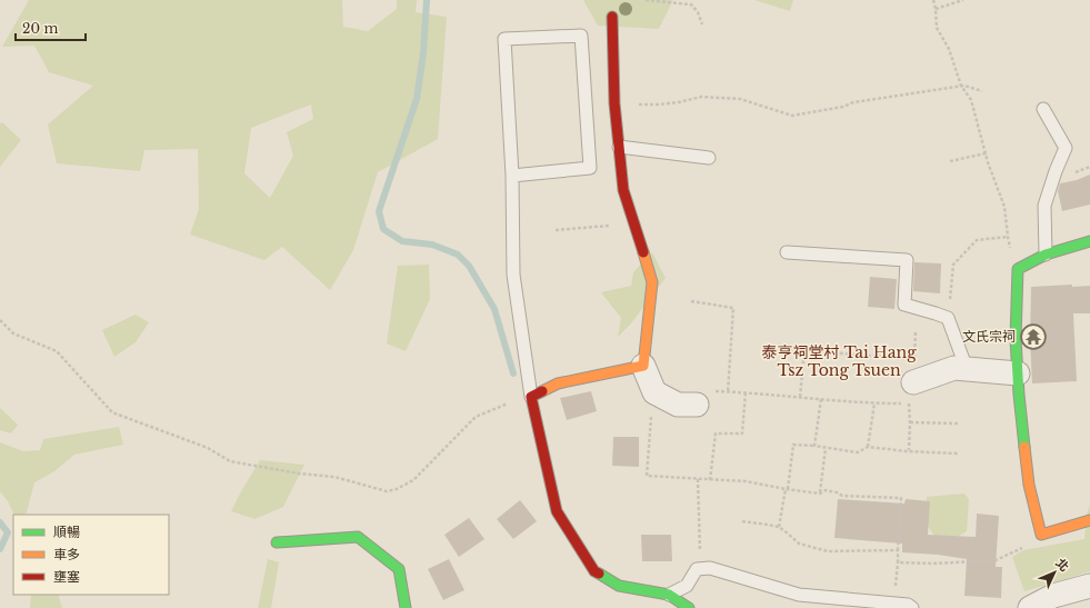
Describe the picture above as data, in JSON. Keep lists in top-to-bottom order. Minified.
{"districts":["泰亨祠堂村 Tai Hang Tsz Tong Tsuen"],"places":{"temple":["文氏宗祠"]},"legend":["順暢","車多","壅塞"],"scale_bar":"20 m","north":"top right"}
